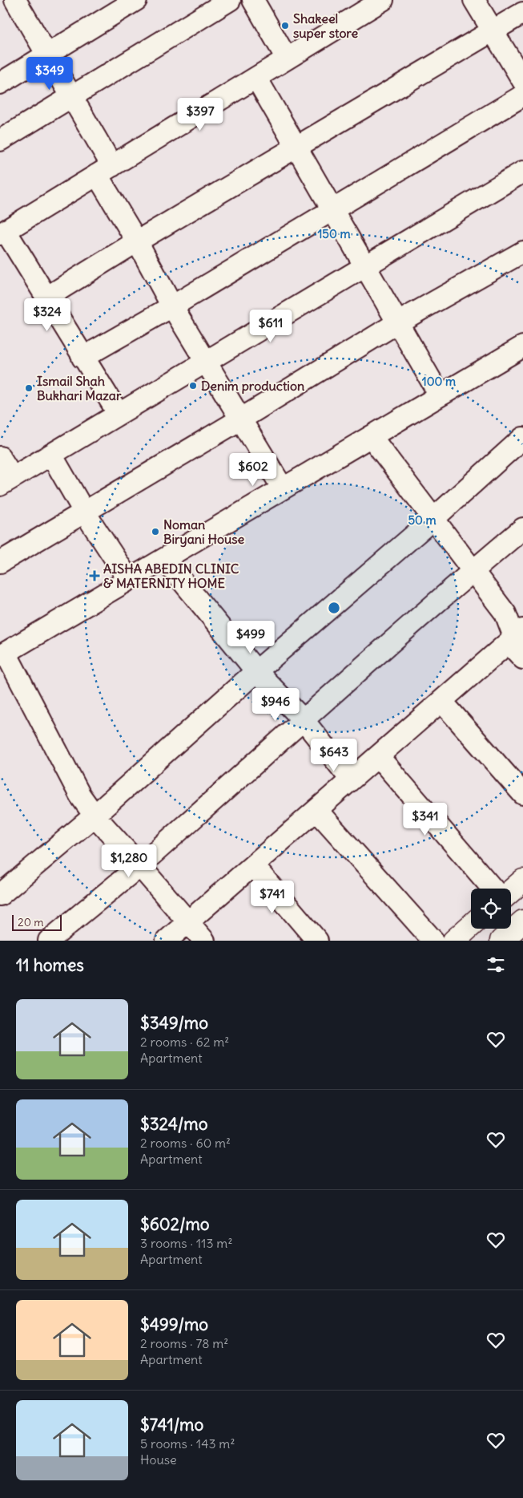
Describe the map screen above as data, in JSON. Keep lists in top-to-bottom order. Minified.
{"places":{"other":["Shakeel super store","Denim production","Ismail Shah Bukhari Mazar","Noman Biryani House"],"health":["AISHA ABEDIN CLINIC & MATERNITY HOME"]},"scale_bar":"20 m","page":{"price":["$349","$397","$324","$611","$602","$499","$946","$643","$341","$1,280","$741"],"scale":"20 m","heading":"11 homes","list":[{"name":"$349/mo","note":"2 rooms · 62 m² · Apartment"},{"name":"$324/mo","note":"2 rooms · 60 m² · Apartment"},{"name":"$602/mo","note":"3 rooms · 113 m² · Apartment"},{"name":"$499/mo","note":"2 rooms · 78 m² · Apartment"},{"name":"$741/mo","note":"5 rooms · 143 m² · House"}]},"rings":["150 m","100 m","50 m"]}
